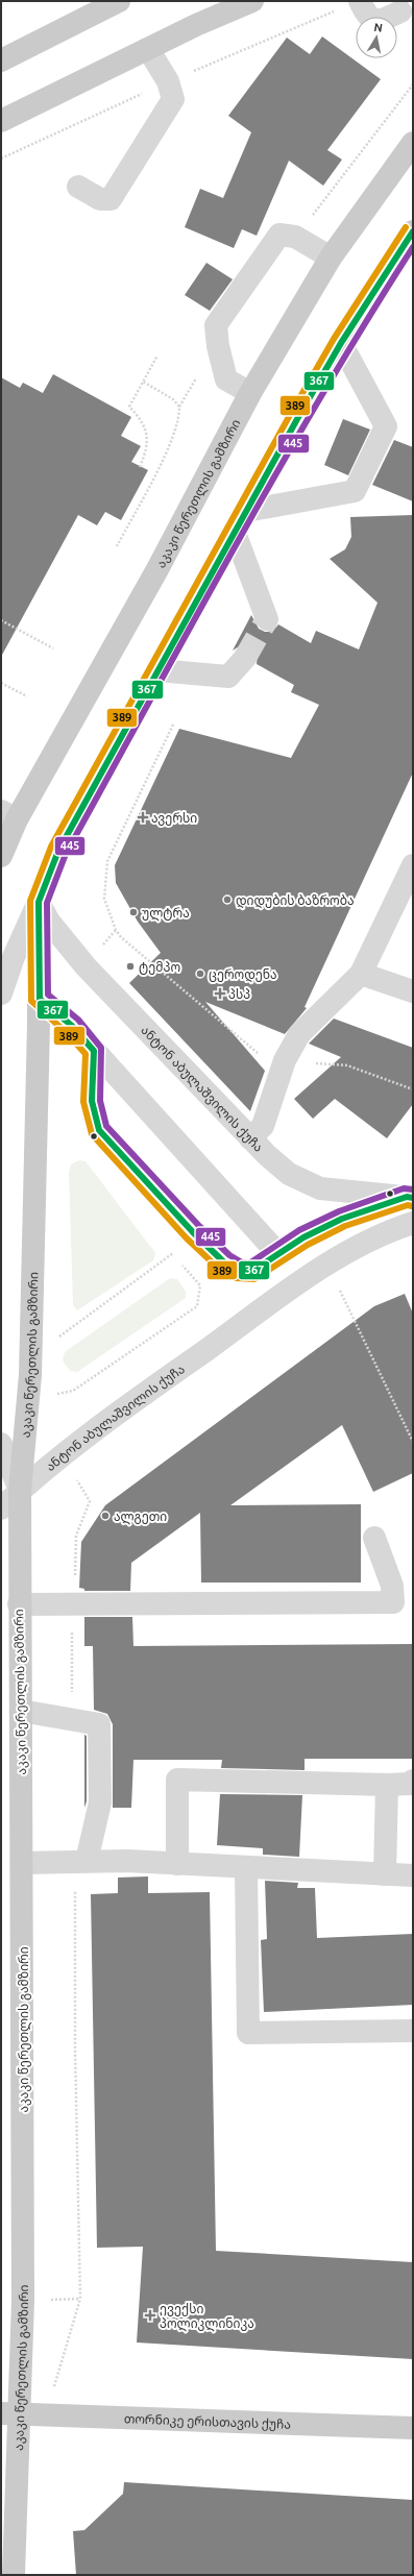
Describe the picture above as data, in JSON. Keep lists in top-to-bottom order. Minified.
{"streets":{"main road":["აკაკი წერეთლის გამზირი","თორნიკე ერისთავის ქუჩა"],"street":["ანტონ აბულაშვილის ქუჩა"]},"crossings":[["აკაკი წერეთლის გამზირი","ანტონ აბულაშვილის ქუჩა"],["აკაკი წერეთლის გამზირი","თორნიკე ერისთავის ქუჩა"]],"places":{"health":["ავერსი","პსპ","ევექსი პოლიკლინიკა"],"other":["დიდუბის ბაზრობა","ულტრა","ტემპო","ცეროდენა","ალგეთი"]},"lines":["transit line 389","transit line 367","transit line 445"],"north":"top"}
